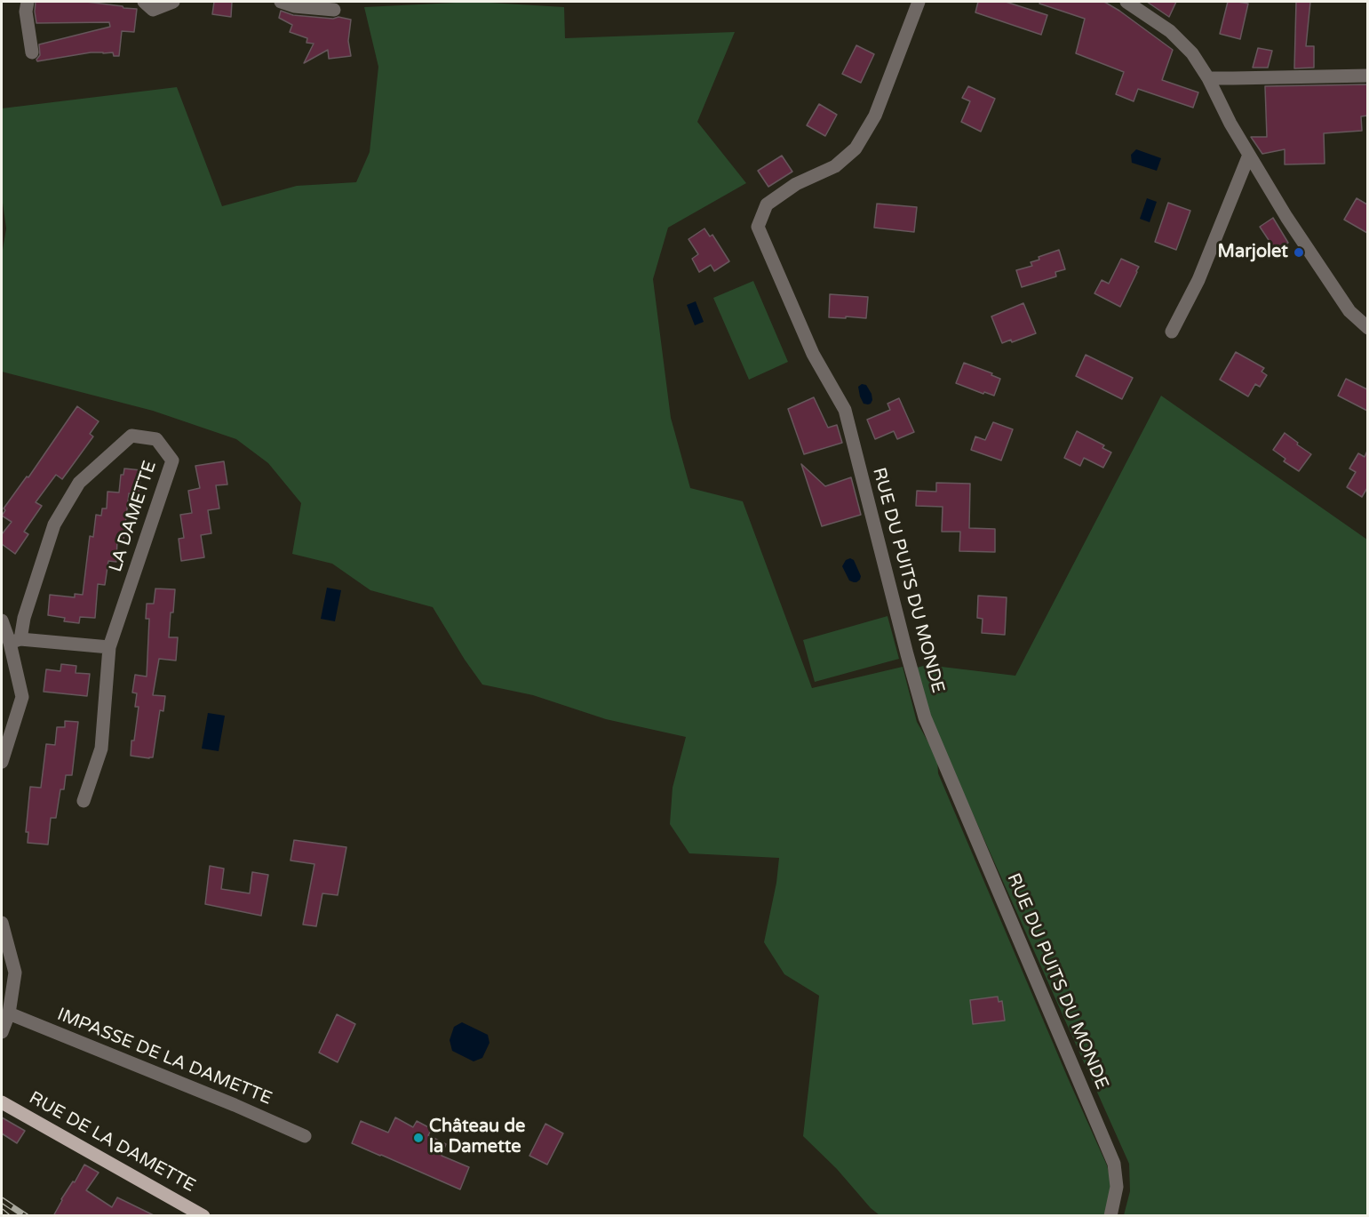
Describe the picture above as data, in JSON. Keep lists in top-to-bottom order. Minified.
{"streets":{"main road":["RUE DE LA DAMETTE"],"street":["LA DAMETTE","RUE DU PUITS DU MONDE","IMPASSE DE LA DAMETTE"]},"places":["Marjolet","Château de la Damette"]}
